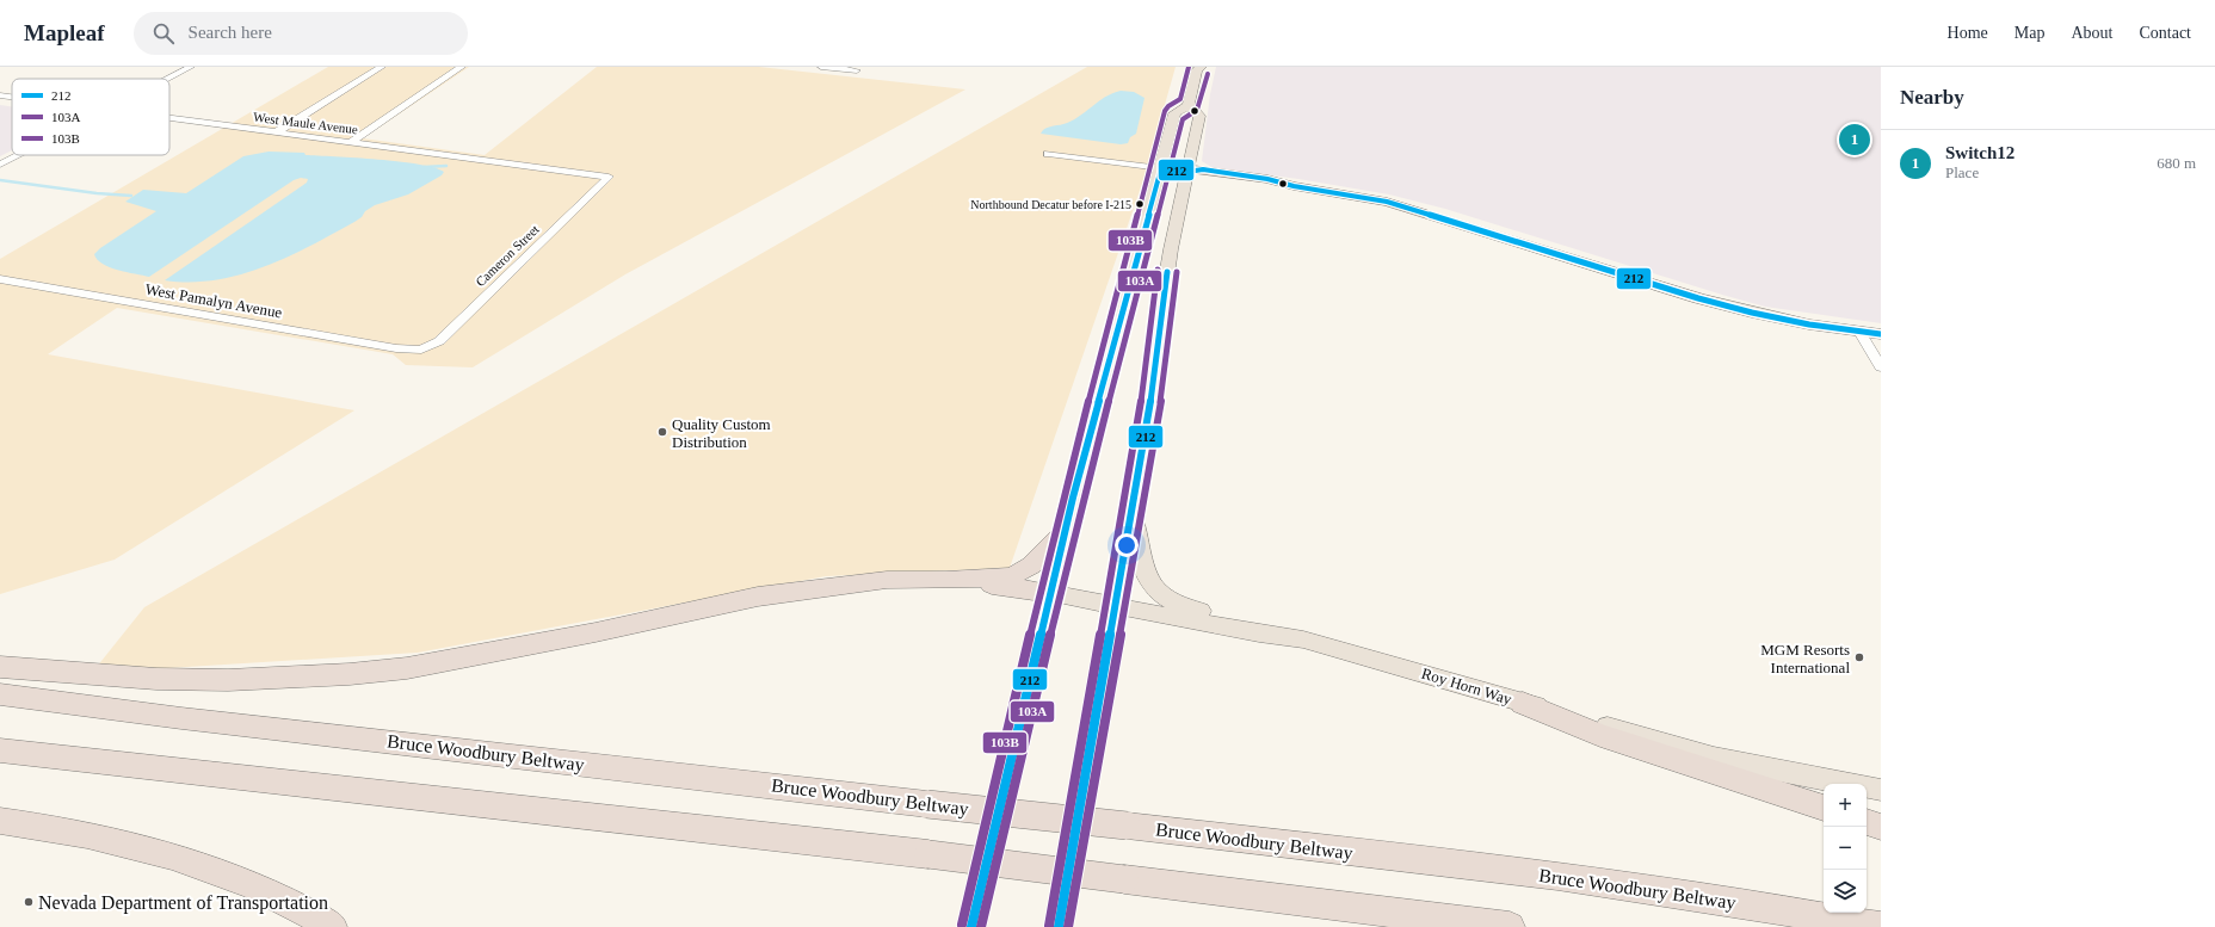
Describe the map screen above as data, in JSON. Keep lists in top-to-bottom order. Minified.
{"streets":{"highway":["Bruce Woodbury Beltway"],"main road":["Roy Horn Way"],"street":["West Maule Avenue","Cameron Street","West Pamalyn Avenue"]},"crossings":[["West Maule Avenue","Cameron Street"],["Cameron Street","West Pamalyn Avenue"]],"places":["Northbound Decatur before I-215","Quality Custom Distribution","MGM Resorts International","Nevada Department of Transportation"],"lines":["transit line 103B","transit line 103A","transit line 212"],"legend":["212","103A","103B"],"page":{"header":"Mapleaf","search":"Search here","nav":["Home","Map","About","Contact"],"heading":"Nearby","pins":"1","list":[{"mark":"1","name":"Switch12","note":"Place","value":"680 m"}],"map_buttons":["+","−"]}}
